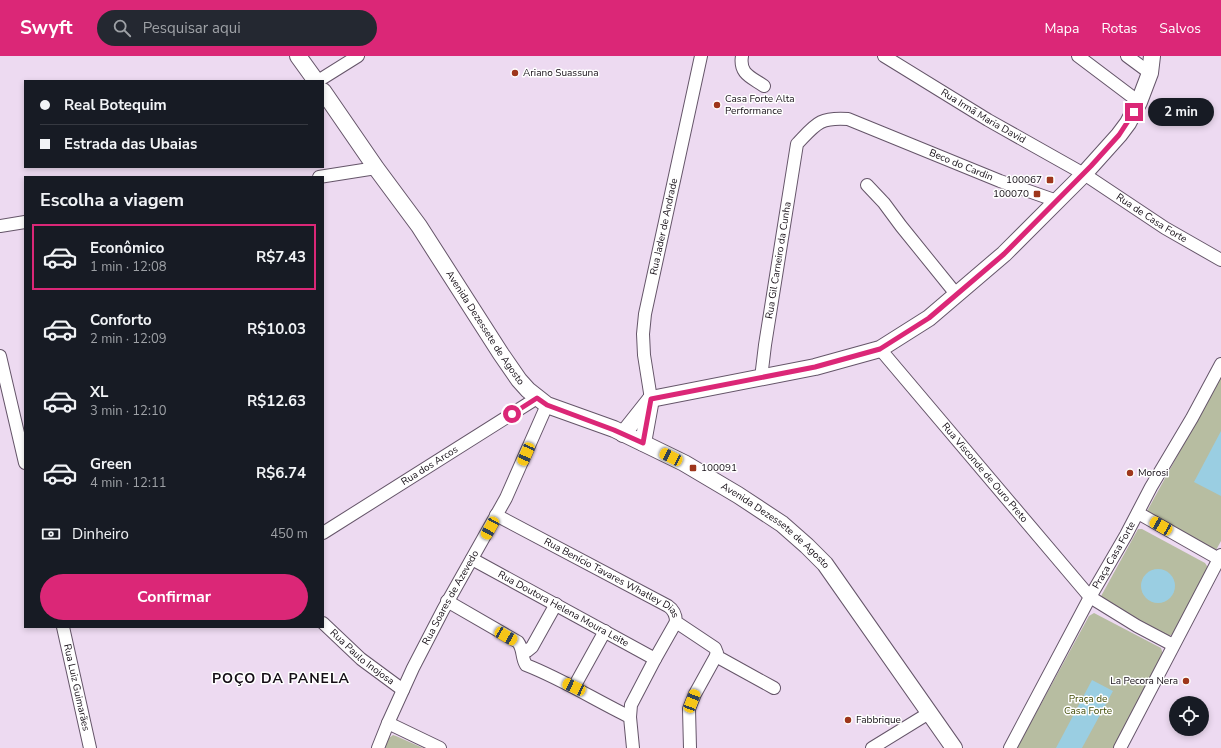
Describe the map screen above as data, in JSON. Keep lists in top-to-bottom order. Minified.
{"streets":{"main road":["Rua Jader de Andrade","Avenida Dezessete de Agosto"],"street":["Rua Irmã Maria David","Beco do Cardin","Rua de Casa Forte","Rua Gil Carneiro da Cunha","Rua dos Arcos","Rua Visconde de Ouro Preto","Praça Casa Forte","Rua Benício Tavares Whatley Dias","Rua Soares de Azevedo","Rua Doutora Helena Moura Leite","Rua Paulo Inojosa","Rua Luiz Guimarães"]},"crossings":[["Rua Irmã Maria David","Rua de Casa Forte"],["Beco do Cardin","Rua Gil Carneiro da Cunha"],["Rua Jader de Andrade","Avenida Dezessete de Agosto"],["Avenida Dezessete de Agosto","Rua dos Arcos"],["Avenida Dezessete de Agosto","Rua Soares de Azevedo"],["Rua dos Arcos","Rua Soares de Azevedo"],["Rua Visconde de Ouro Preto","Praça Casa Forte"],["Rua Benício Tavares Whatley Dias","Rua Soares de Azevedo"],["Rua Soares de Azevedo","Rua Doutora Helena Moura Leite"],["Rua Soares de Azevedo","Rua Paulo Inojosa"]],"districts":["POÇO DA PANELA"],"parks":["Praça de Casa Forte"],"places":{"other":["Ariano Suassuna","Casa Forte Alta Performance","Morosi","La Pecora Nera","Fabbrique"],"transit":["100067","100070","100091"]},"page":{"header":"Swyft","search":"Pesquisar aqui","nav":["Mapa","Rotas","Salvos"],"banner":["Real Botequim","Estrada das Ubaias"],"bubble":"2 min","heading":"Escolha a viagem","list":[{"name":"Econômico","note":"1 min · 12:08","value":"R$7.43"},{"name":"Conforto","note":"2 min · 12:09","value":"R$10.03"},{"name":"XL","note":"3 min · 12:10","value":"R$12.63"},{"name":"Green","note":"4 min · 12:11","value":"R$6.74"}],"pay":["Dinheiro","450 m"],"buttons":"Confirmar"}}
